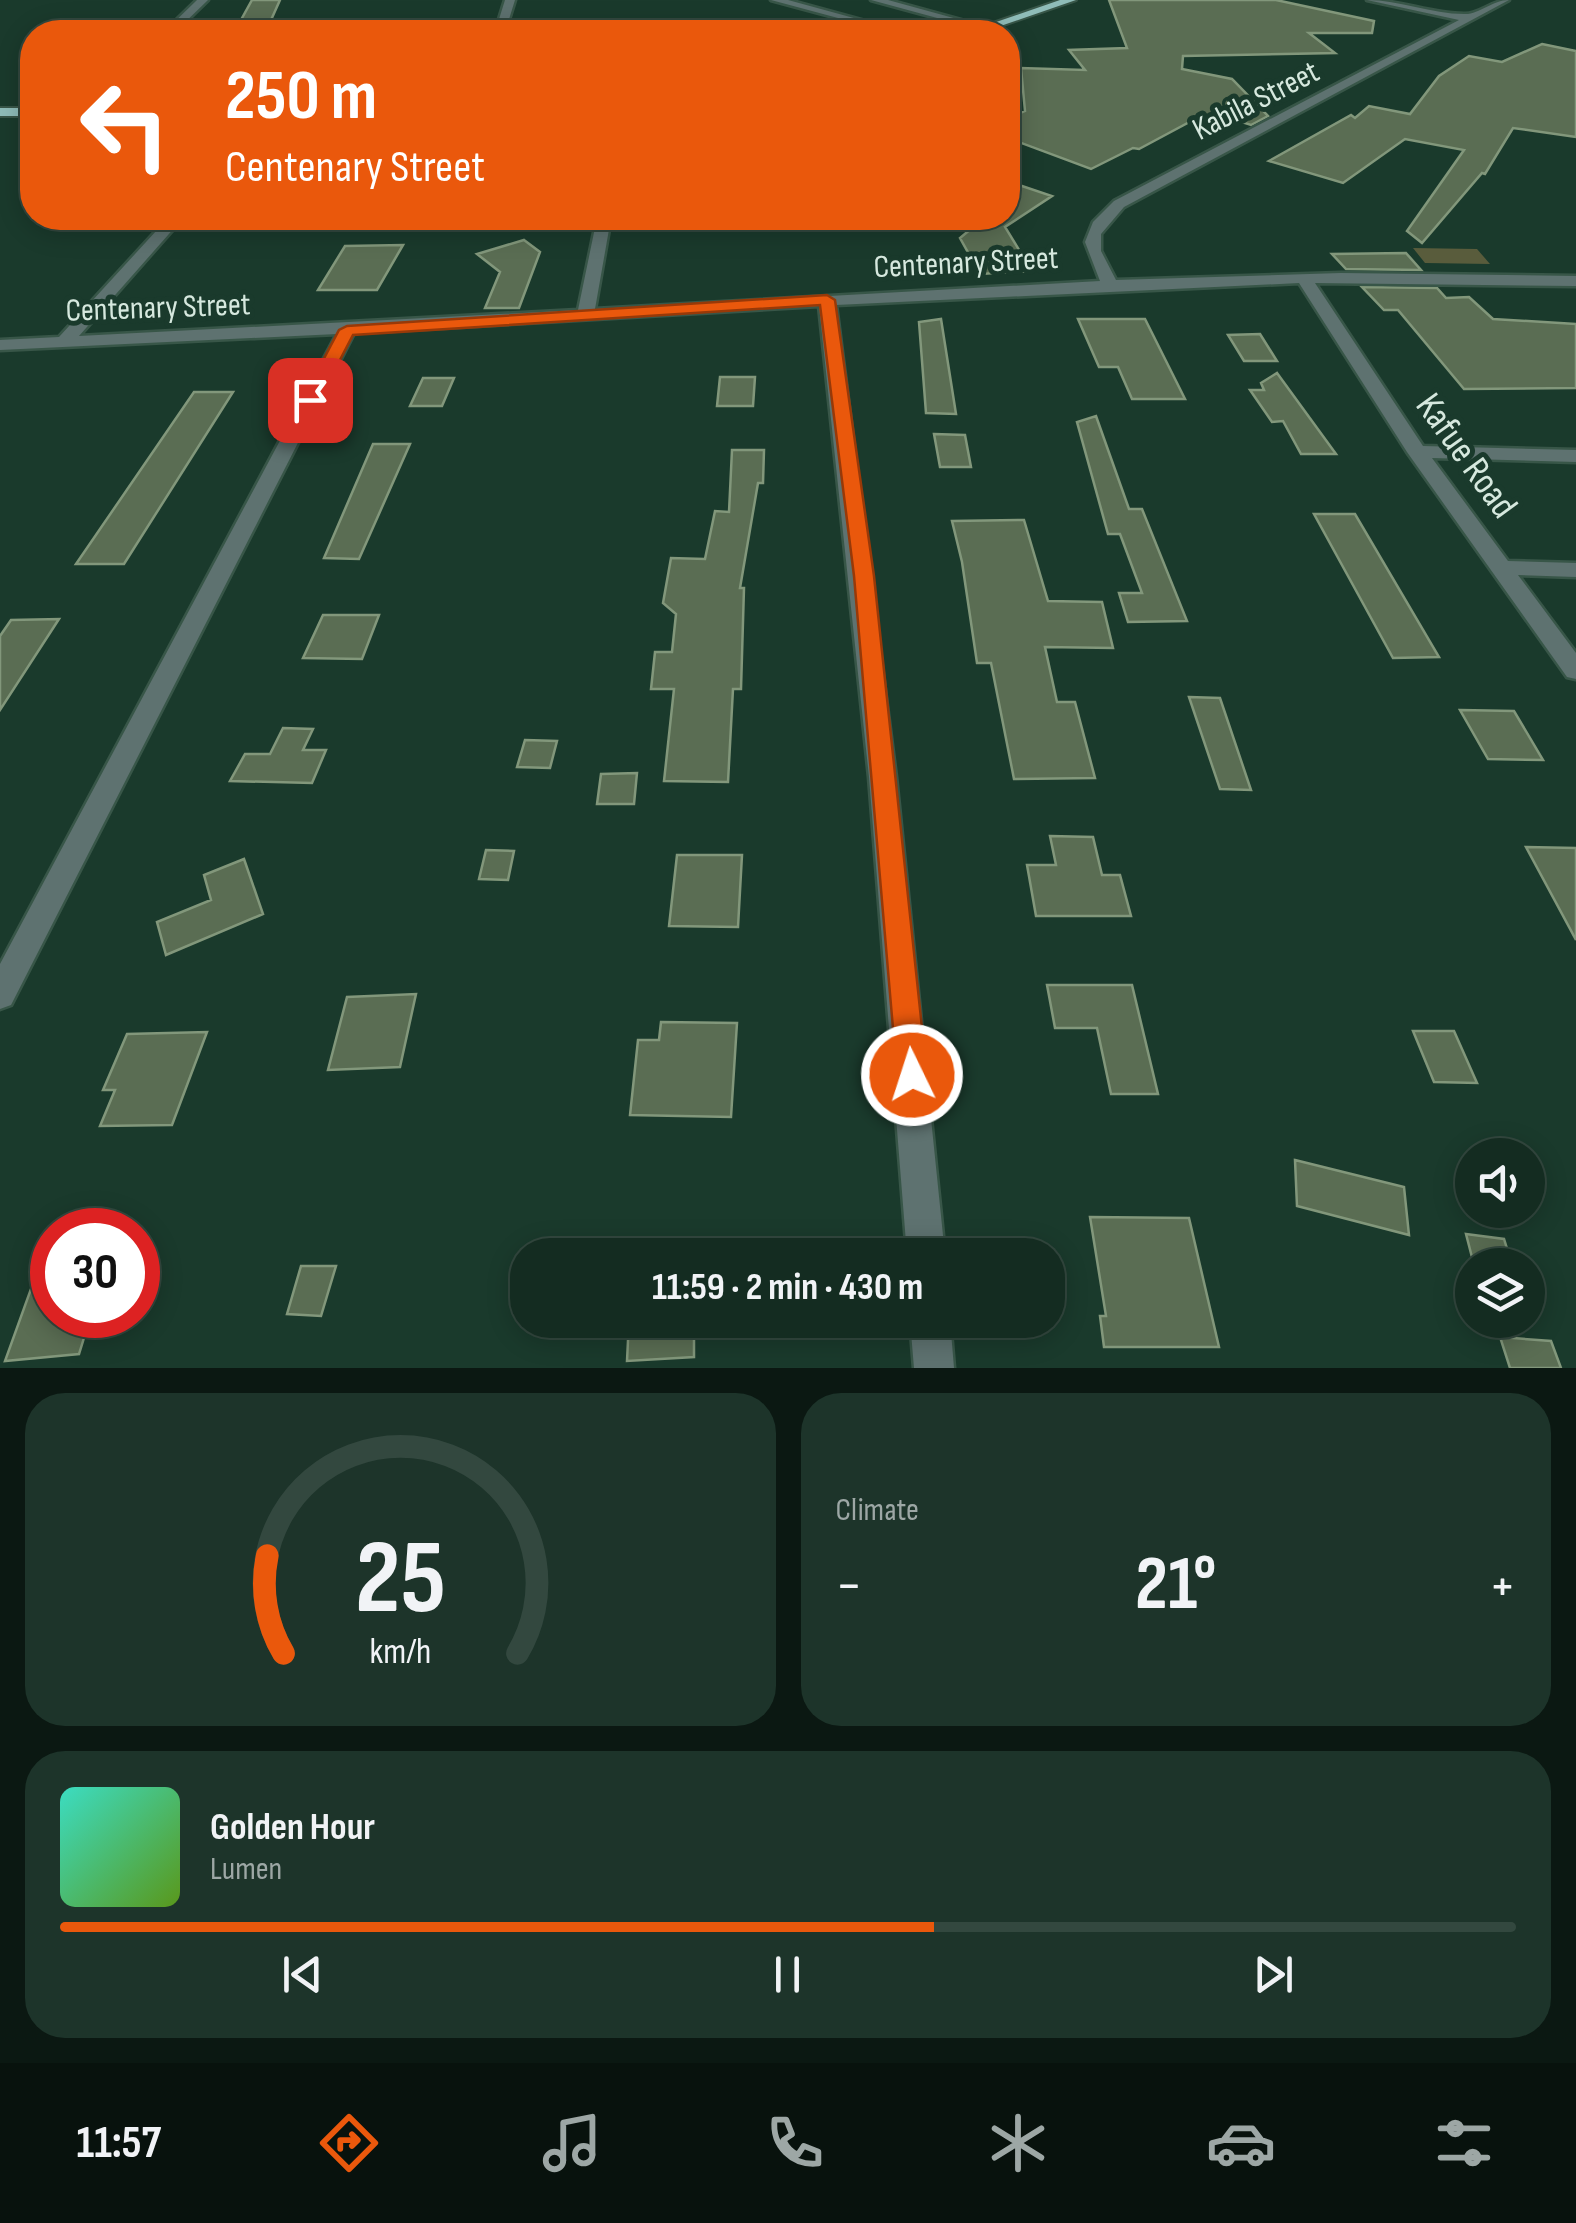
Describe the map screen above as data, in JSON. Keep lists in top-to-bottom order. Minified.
{"streets":{"street":["Kabila Street","Centenary Street","Kafue Road"]},"crossings":[["Kabila Street","Centenary Street"],["Centenary Street","Kafue Road"]],"page":{"turn":["250 m","Centenary Street"],"limit":"30","trip":"11:59 · 2 min · 430 m","tile":"Climate","heat":["−","21°","+"],"song":["Golden Hour","Lumen"],"tabs":"11:57","gauge":["25","km/h"]}}
